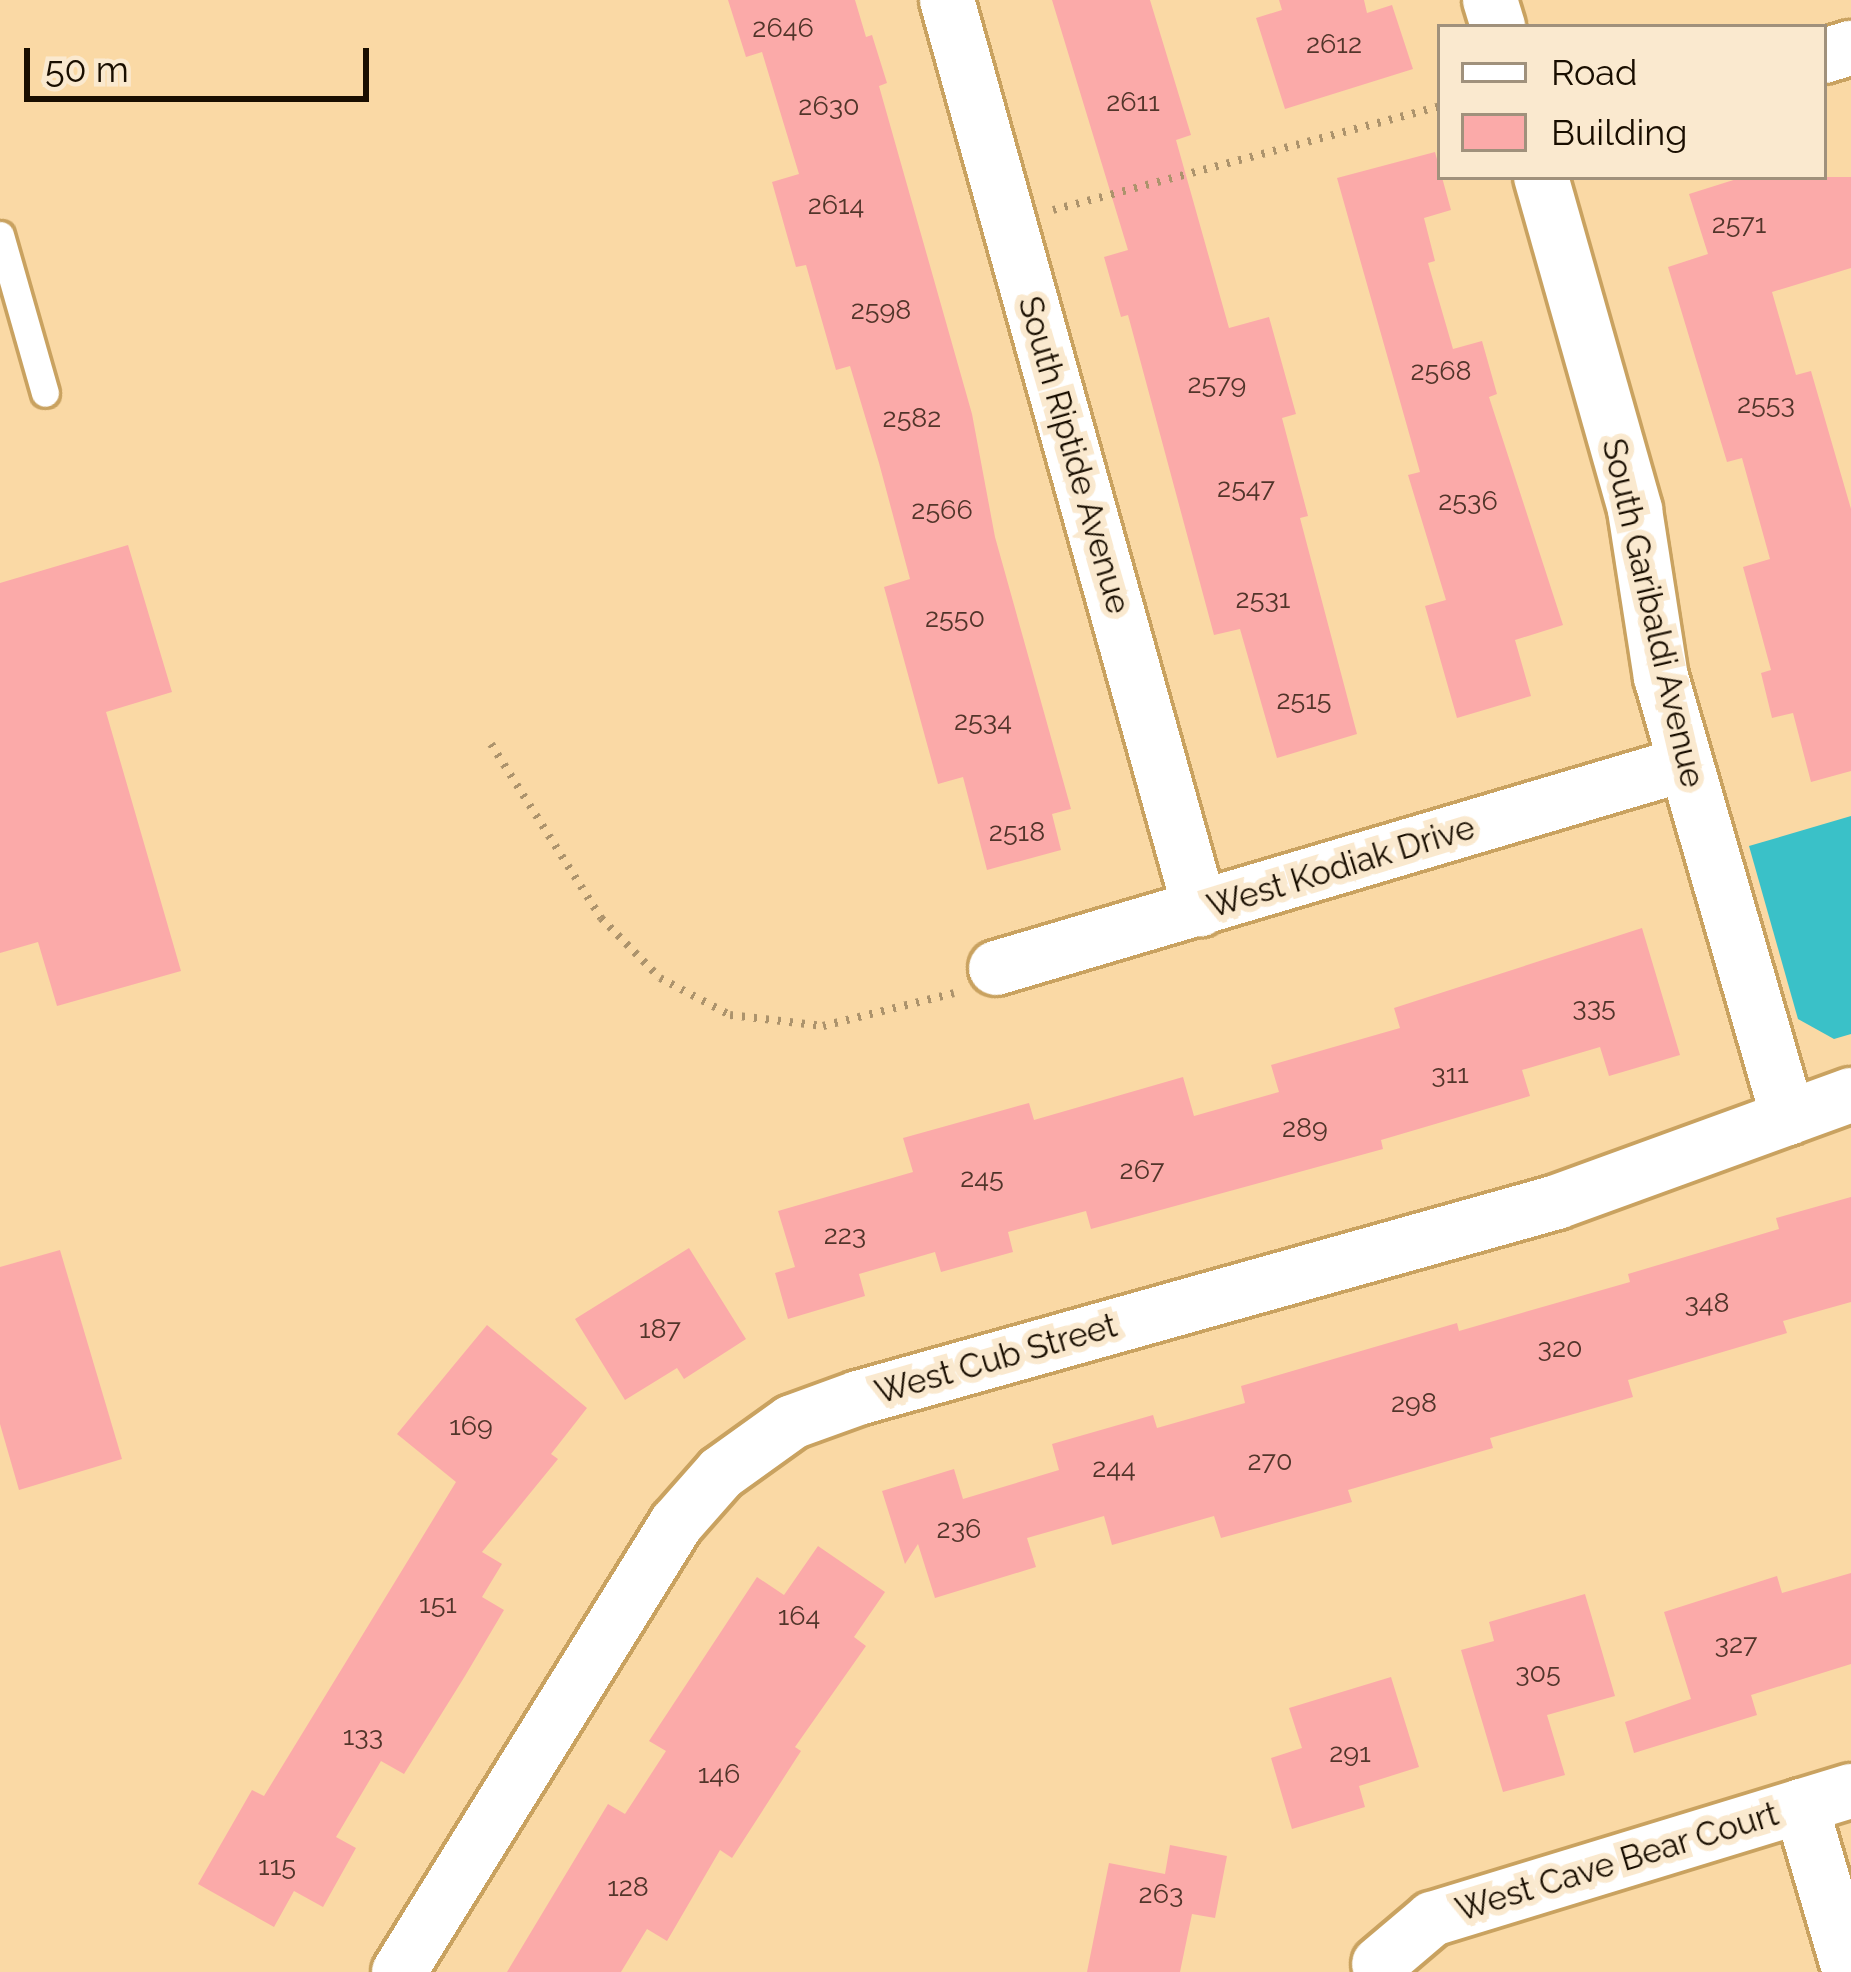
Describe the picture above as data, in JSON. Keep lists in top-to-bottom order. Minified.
{"streets":{"street":["South Riptide Avenue","South Garibaldi Avenue","West Kodiak Drive","West Cub Street","West Cave Bear Court"]},"crossings":[["South Riptide Avenue","West Kodiak Drive"],["South Garibaldi Avenue","West Kodiak Drive"],["South Garibaldi Avenue","West Cub Street"]],"house_numbers":["2646","2612","2611","2630","2614","2571","2598","2568","2579","2553","2582","2547","2536","2566","2531","2550","2515","2534","2518","335","311","289","267","245","223","348","187","320","298","169","270","244","236","151","164","327","305","133","291","146","115","128","263"],"legend":["Road","Building"],"scale_bar":"50 m"}
